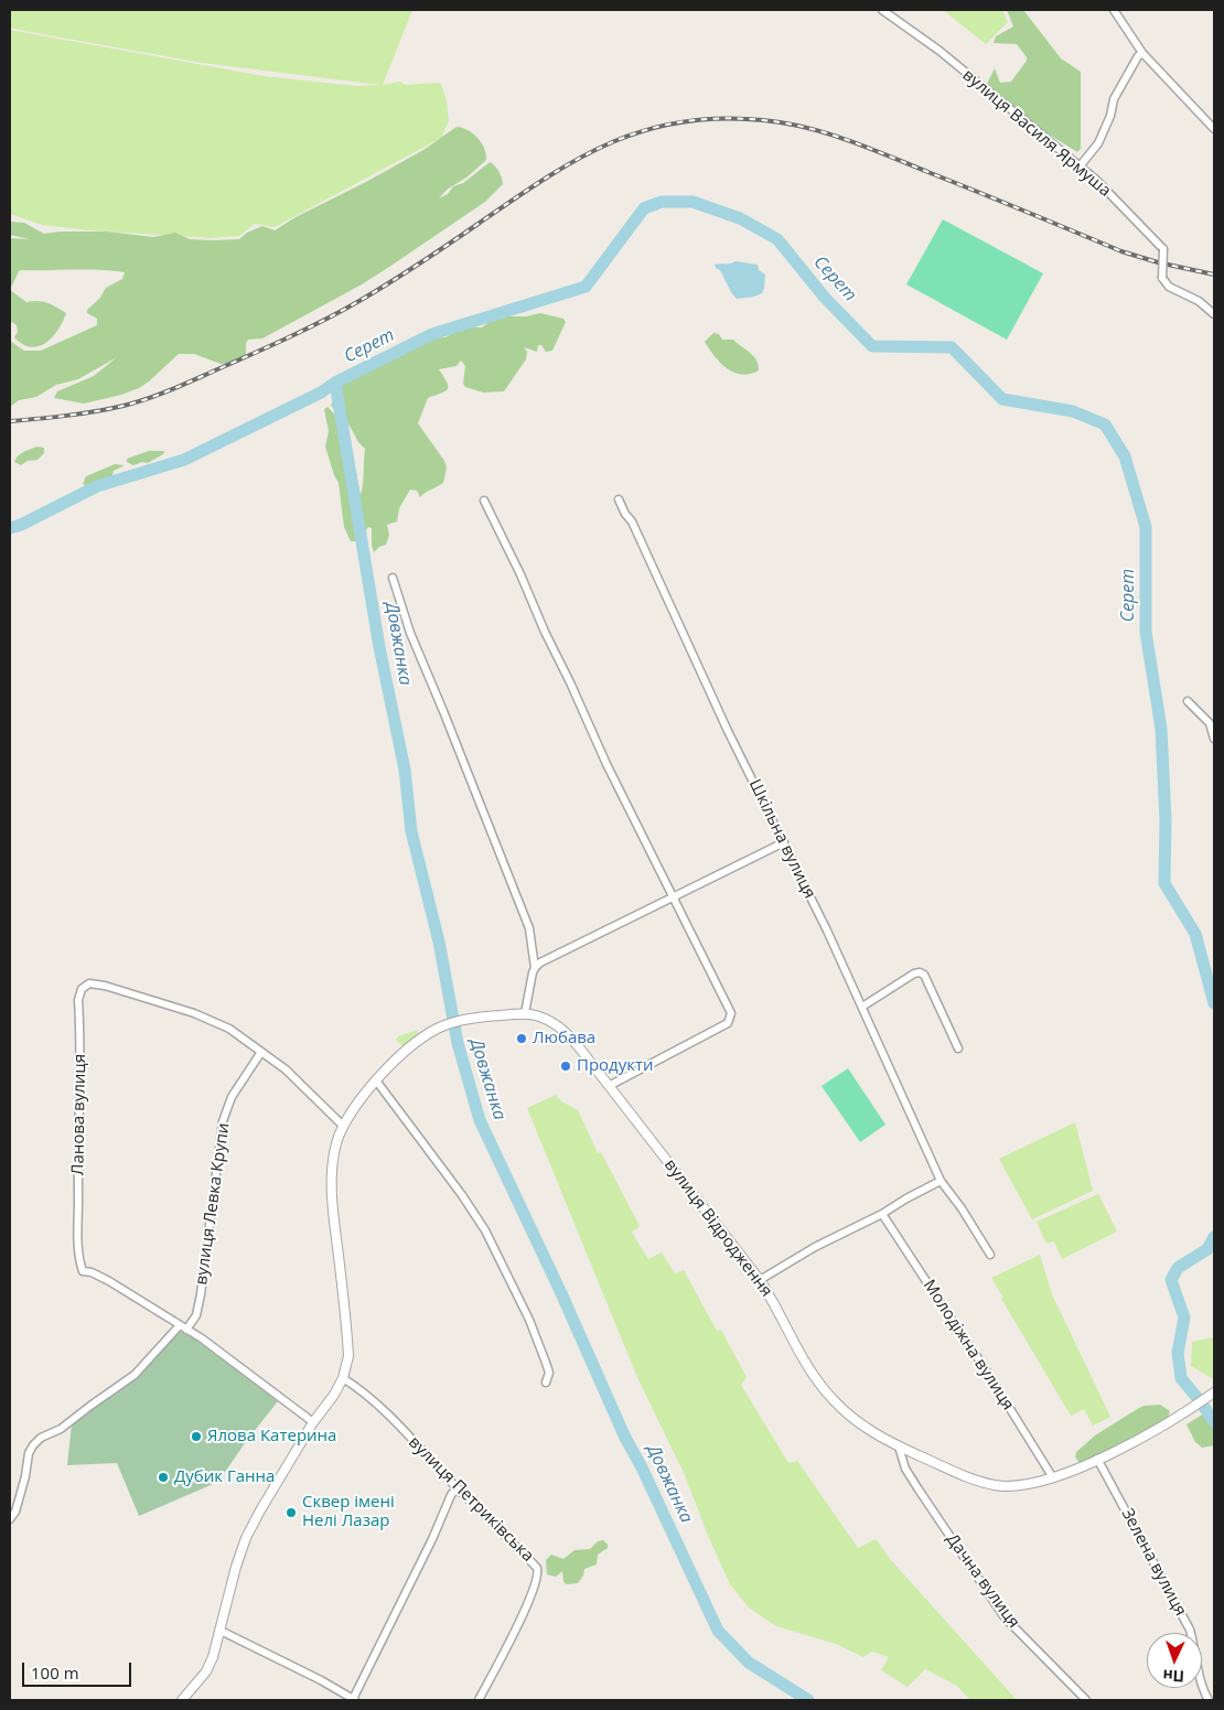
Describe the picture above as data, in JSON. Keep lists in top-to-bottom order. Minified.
{"streets":{"street":["вулиця Василя Ярмуша","Шкільна вулиця","Ланова вулиця","вулиця Левка Крупи","вулиця Відродження","Молодіжна вулиця","вулиця Петриківська","Зелена вулиця","Дачна вулиця"]},"crossings":[["Ланова вулиця","вулиця Левка Крупи"],["Ланова вулиця","вулиця Відродження"],["вулиця Відродження","Молодіжна вулиця"],["вулиця Відродження","вулиця Петриківська"],["вулиця Відродження","Зелена вулиця"],["вулиця Відродження","Дачна вулиця"]],"water":["Серет","Довжанка"],"places":["Любава","Продукти","Ялова Катерина","Дубик Ганна","Сквер імені Нелі Лазар"],"scale_bar":"100 m","north":"bottom"}
